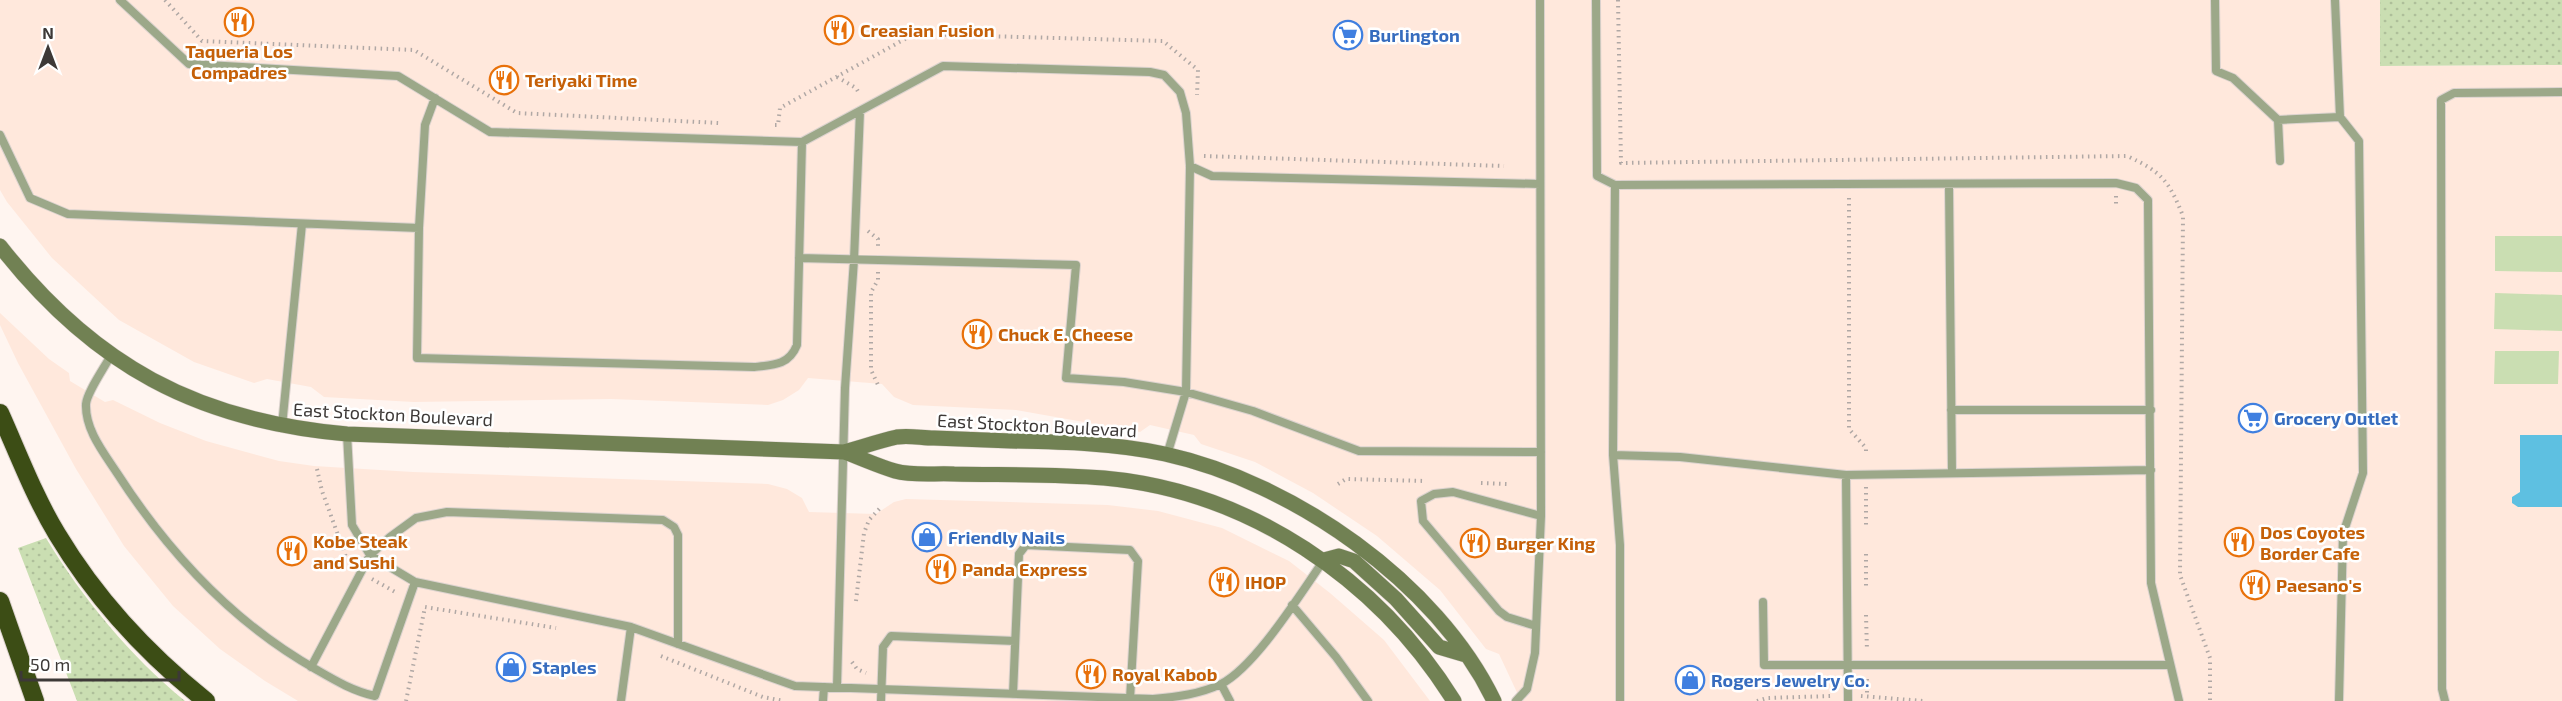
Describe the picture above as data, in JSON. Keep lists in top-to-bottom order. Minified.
{"streets":{"street":["East Stockton Boulevard"]},"places":{"restaurant":["Taqueria Los Compadres","Creasian Fusion","Teriyaki Time","Chuck E. Cheese","Dos Coyotes Border Cafe","Burger King","Kobe Steak and Sushi","Panda Express","IHOP","Paesano's","Royal Kabob"],"supermarket":["Burlington","Grocery Outlet"],"shop":["Friendly Nails","Staples","Rogers Jewelry Co."]},"scale_bar":"50 m","north":"top"}
